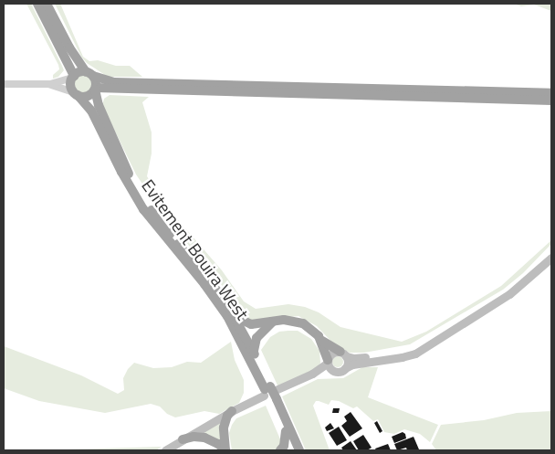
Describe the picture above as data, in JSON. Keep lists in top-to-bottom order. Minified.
{"streets":{"highway":["Evitement Bouira West"]}}
